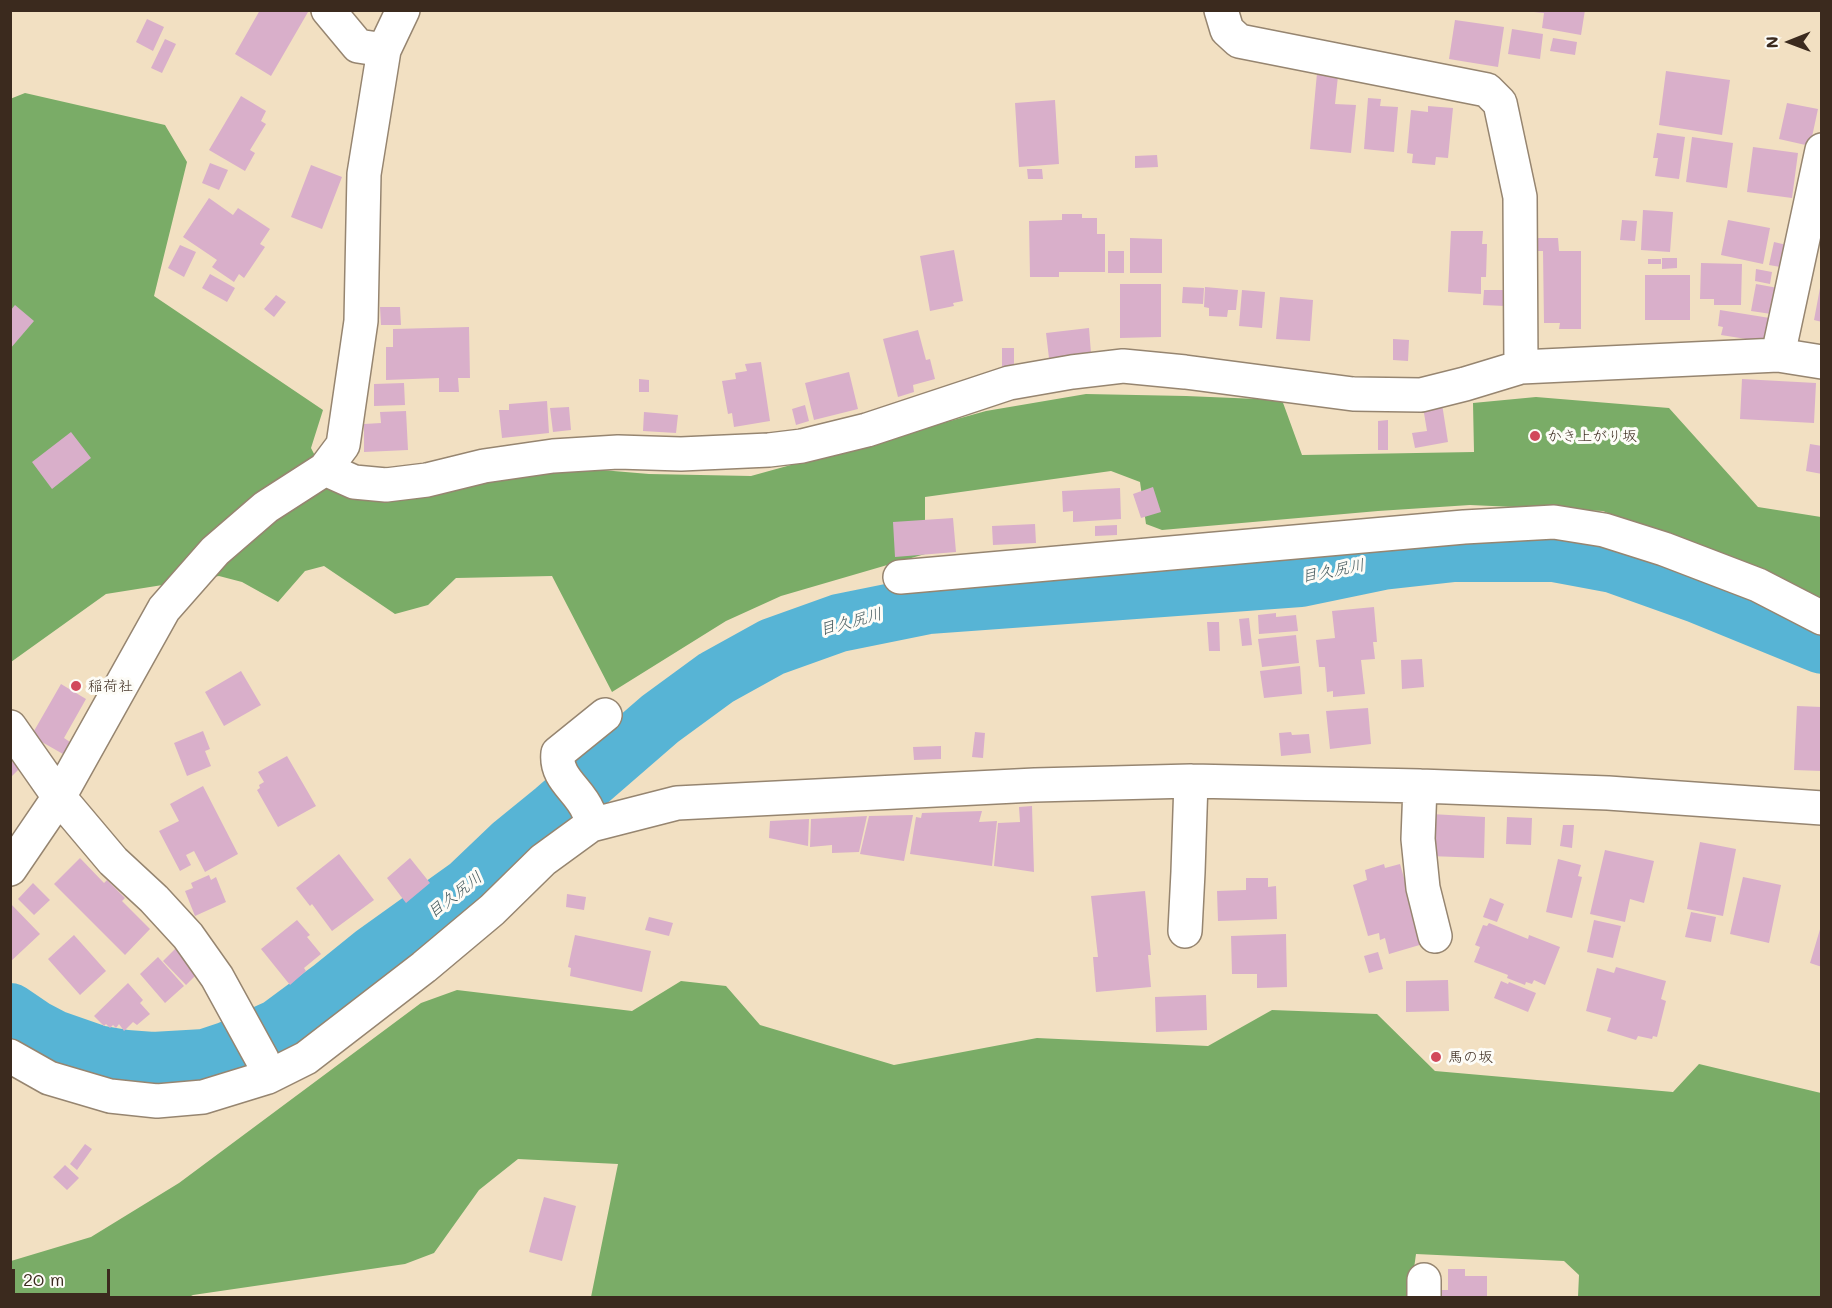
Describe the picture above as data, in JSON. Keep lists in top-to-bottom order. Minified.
{"water":["目久尻川"],"places":["かき上がり坂","稲荷社","馬の坂"],"scale_bar":"20 m","north":"left"}
